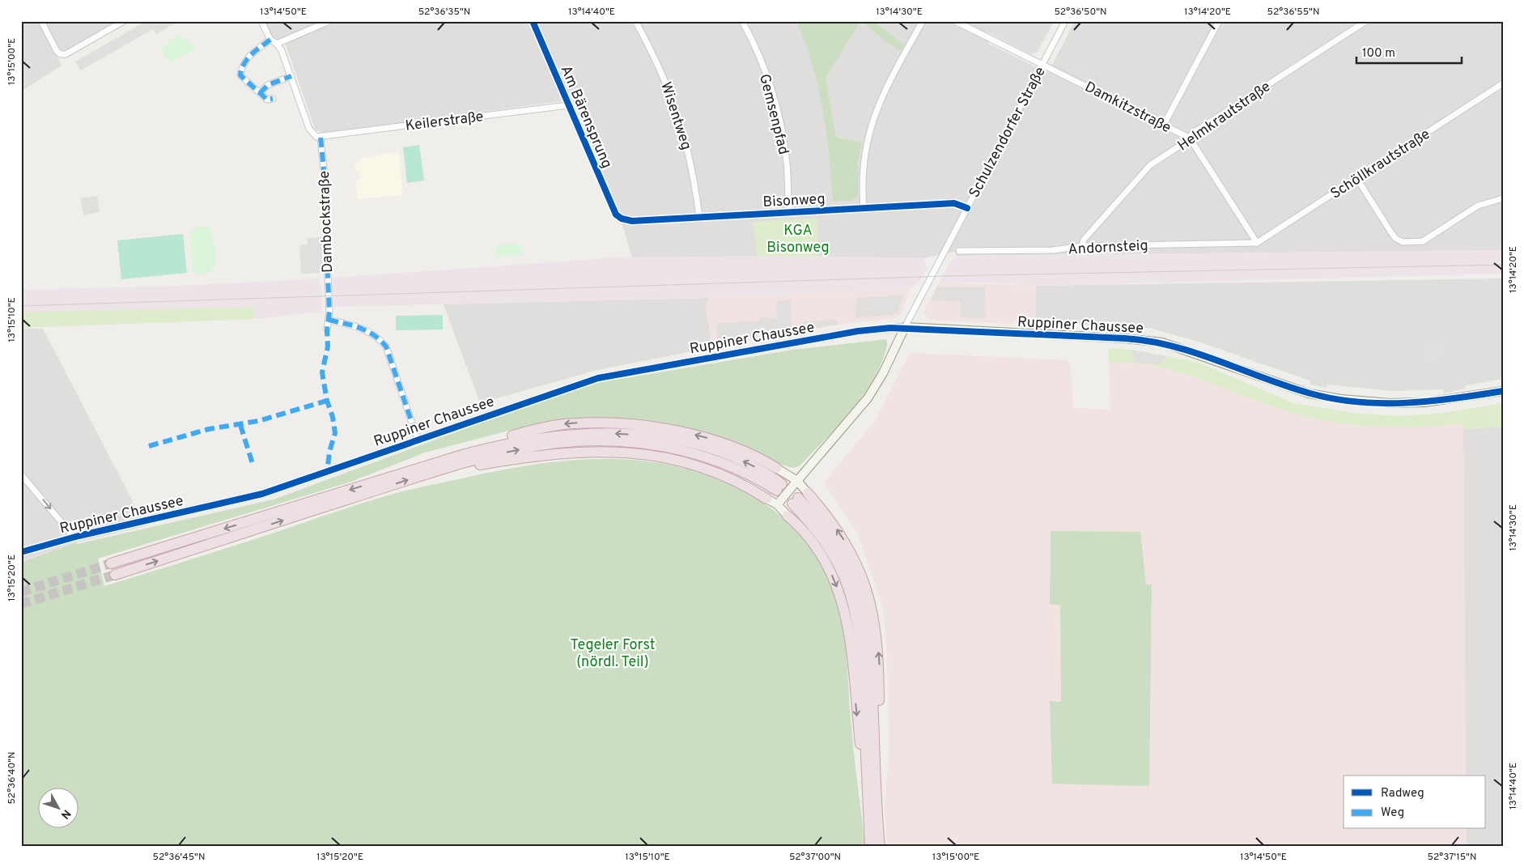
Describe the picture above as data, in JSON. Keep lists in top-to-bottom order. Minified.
{"streets":{"main road":["Schulzendorfer Straße","Ruppiner Chaussee"],"street":["Damkitzstraße","Gemsenpfad","Wisentweg","Helmkrautstraße","Am Bärensprung","Keilerstraße","Schöllkrautstraße","Bisonweg","Dambockstraße","Andornsteig"]},"crossings":[["Damkitzstraße","Helmkrautstraße"],["Damkitzstraße","Schulzendorfer Straße"],["Damkitzstraße","Schöllkrautstraße"],["Damkitzstraße","Andornsteig"],["Gemsenpfad","Bisonweg"],["Wisentweg","Bisonweg"],["Helmkrautstraße","Andornsteig"],["Am Bärensprung","Keilerstraße"],["Am Bärensprung","Bisonweg"],["Keilerstraße","Dambockstraße"],["Schulzendorfer Straße","Bisonweg"],["Schulzendorfer Straße","Ruppiner Chaussee"],["Schöllkrautstraße","Andornsteig"]],"parks":["KGA Bisonweg","Tegeler Forst (nördl. Teil)"],"legend":["Radweg","Weg"],"scale_bar":"100 m","north":"bottom right","coordinates":["13°14'50\"E","52°36'35\"N","13°14'40\"E","13°14'30\"E","52°36'50\"N","13°14'20\"E","52°36'55\"N","13°15'00\"E","13°15'10\"E","13°15'20\"E","52°36'40\"N","52°36'45\"N","52°37'00\"N","52°37'15\"N"]}
